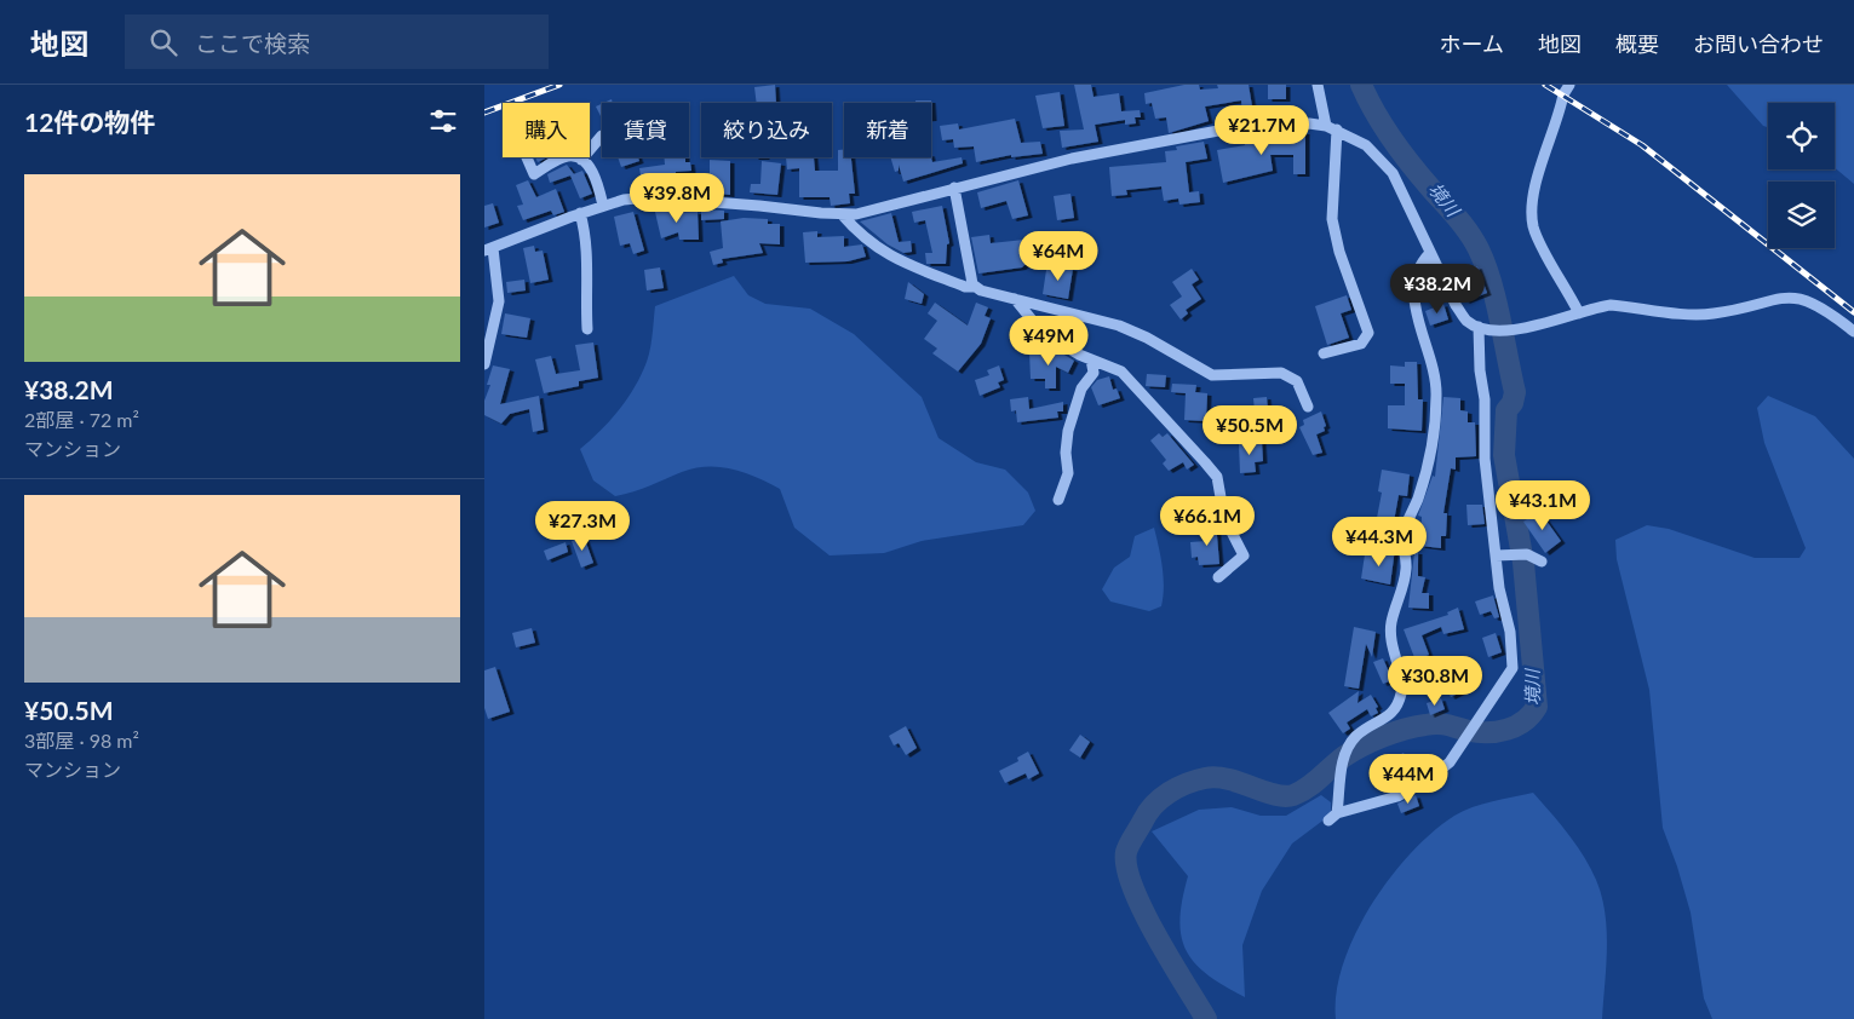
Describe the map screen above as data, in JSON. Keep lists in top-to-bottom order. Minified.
{"water":["境川"],"page":{"header":"地図","search":"ここで検索","nav":["ホーム","地図","概要","お問い合わせ"],"heading":"12件の物件","chip":["購入","賃貸","絞り込み","新着"],"price":["¥21.7M","¥39.8M","¥64M","¥38.2M","¥49M","¥50.5M","¥43.1M","¥66.1M","¥27.3M","¥44.3M","¥30.8M","¥44M"],"list":[{"name":"¥38.2M","note":"2部屋 · 72 m² · マンション"},{"name":"¥50.5M","note":"3部屋 · 98 m² · マンション"}]}}
